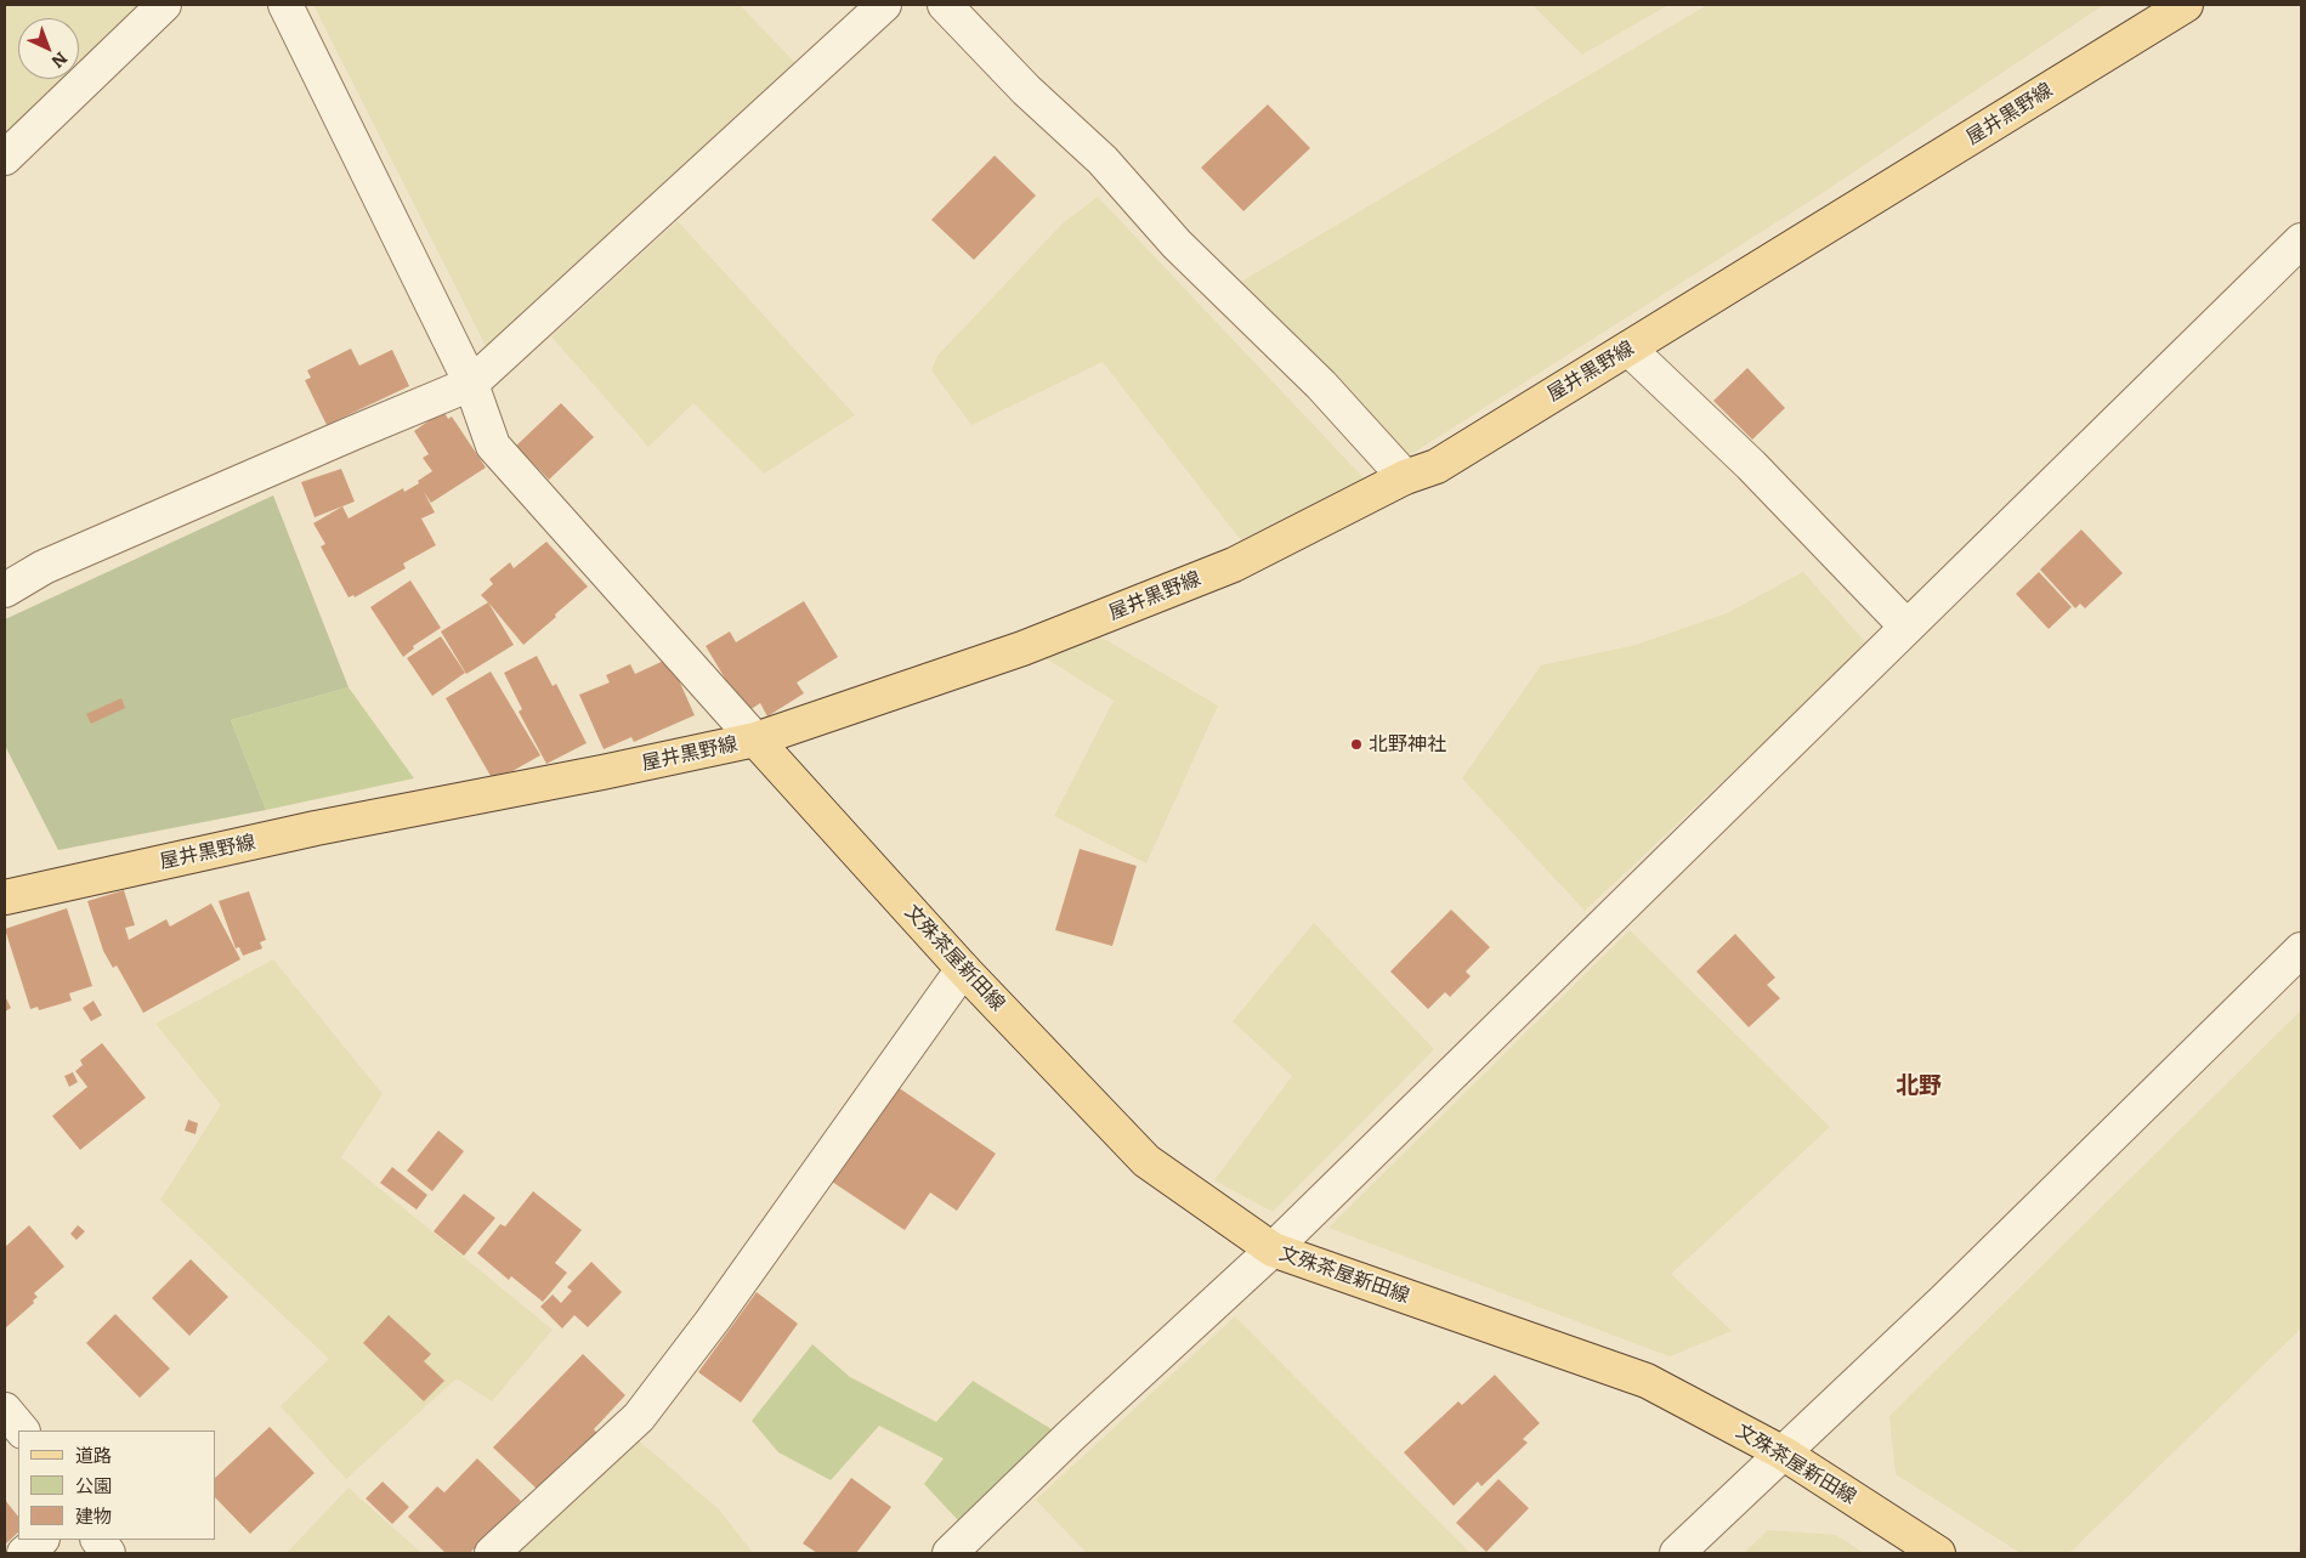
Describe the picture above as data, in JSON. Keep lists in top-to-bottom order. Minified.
{"streets":{"main road":["屋井黒野線","文殊茶屋新田線"]},"crossings":[["屋井黒野線","文殊茶屋新田線"]],"districts":["北野"],"places":["北野神社"],"legend":["道路","公園","建物"],"north":"bottom right"}
